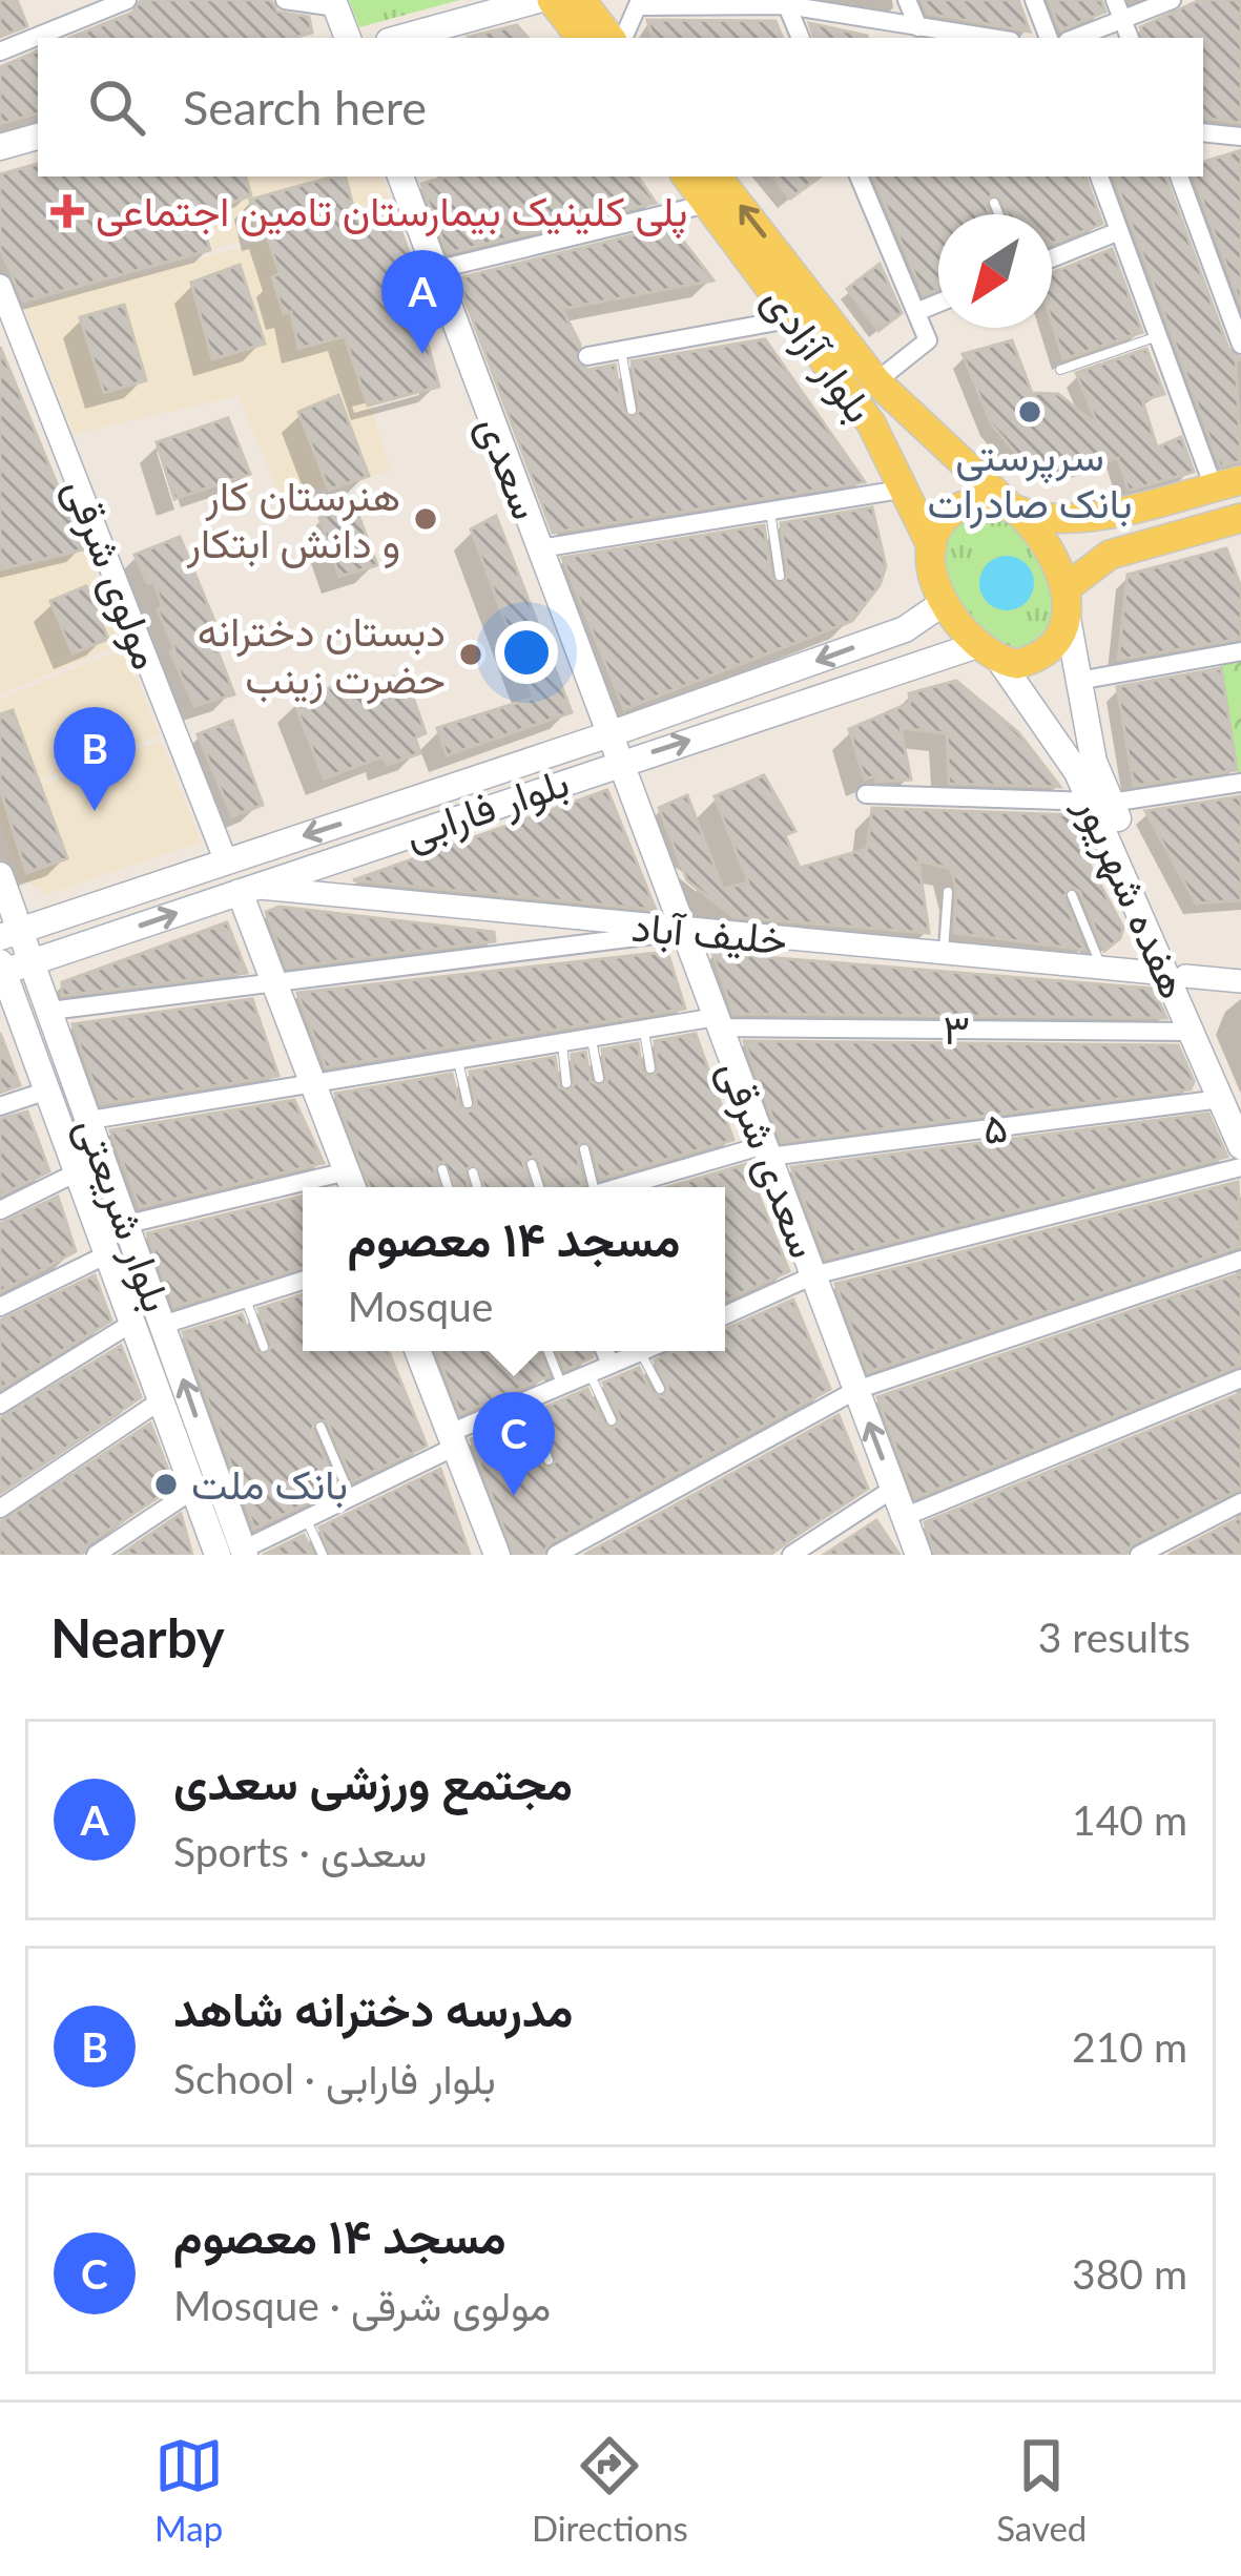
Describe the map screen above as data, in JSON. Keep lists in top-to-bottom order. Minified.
{"streets":{"main road":["بلوار آزادی","سعدی","بلوار فارابی","هفده شهریور","سعدی شرقی","بلوار شریعتی"],"street":["مولوی شرقی","خلیف آباد","۳","۵"]},"crossings":[["بلوار آزادی","بلوار فارابی"],["بلوار آزادی","هفده شهریور"],["سعدی","بلوار فارابی"],["سعدی","سعدی شرقی"],["مولوی شرقی","بلوار فارابی"],["بلوار فارابی","هفده شهریور"],["بلوار فارابی","خلیف آباد"],["بلوار فارابی","سعدی شرقی"],["بلوار فارابی","بلوار شریعتی"],["هفده شهریور","خلیف آباد"],["هفده شهریور","۳"],["هفده شهریور","۵"],["خلیف آباد","سعدی شرقی"],["۳","سعدی شرقی"],["۵","سعدی شرقی"]],"places":{"health":["پلی کلینیک بیمارستان تامین اجتماعی"],"other":["سرپرستی بانک صادرات","هنرستان کار و دانش ابتکار","دبستان دخترانه حضرت زینب","بانک ملت"]},"north":"bottom left","page":{"search":"Search here","pins":["A","B","C"],"popup":["مسجد ۱۴ معصوم","Mosque"],"heading":["Nearby","3 results"],"list":[{"mark":"A","name":"مجتمع ورزشی سعدی","note":"Sports · سعدی","value":"140 m"},{"mark":"B","name":"مدرسه دخترانه شاهد","note":"School · بلوار فارابی","value":"210 m"},{"mark":"C","name":"مسجد ۱۴ معصوم","note":"Mosque · مولوی شرقی","value":"380 m"}],"nav":["Map","Directions","Saved"]}}
